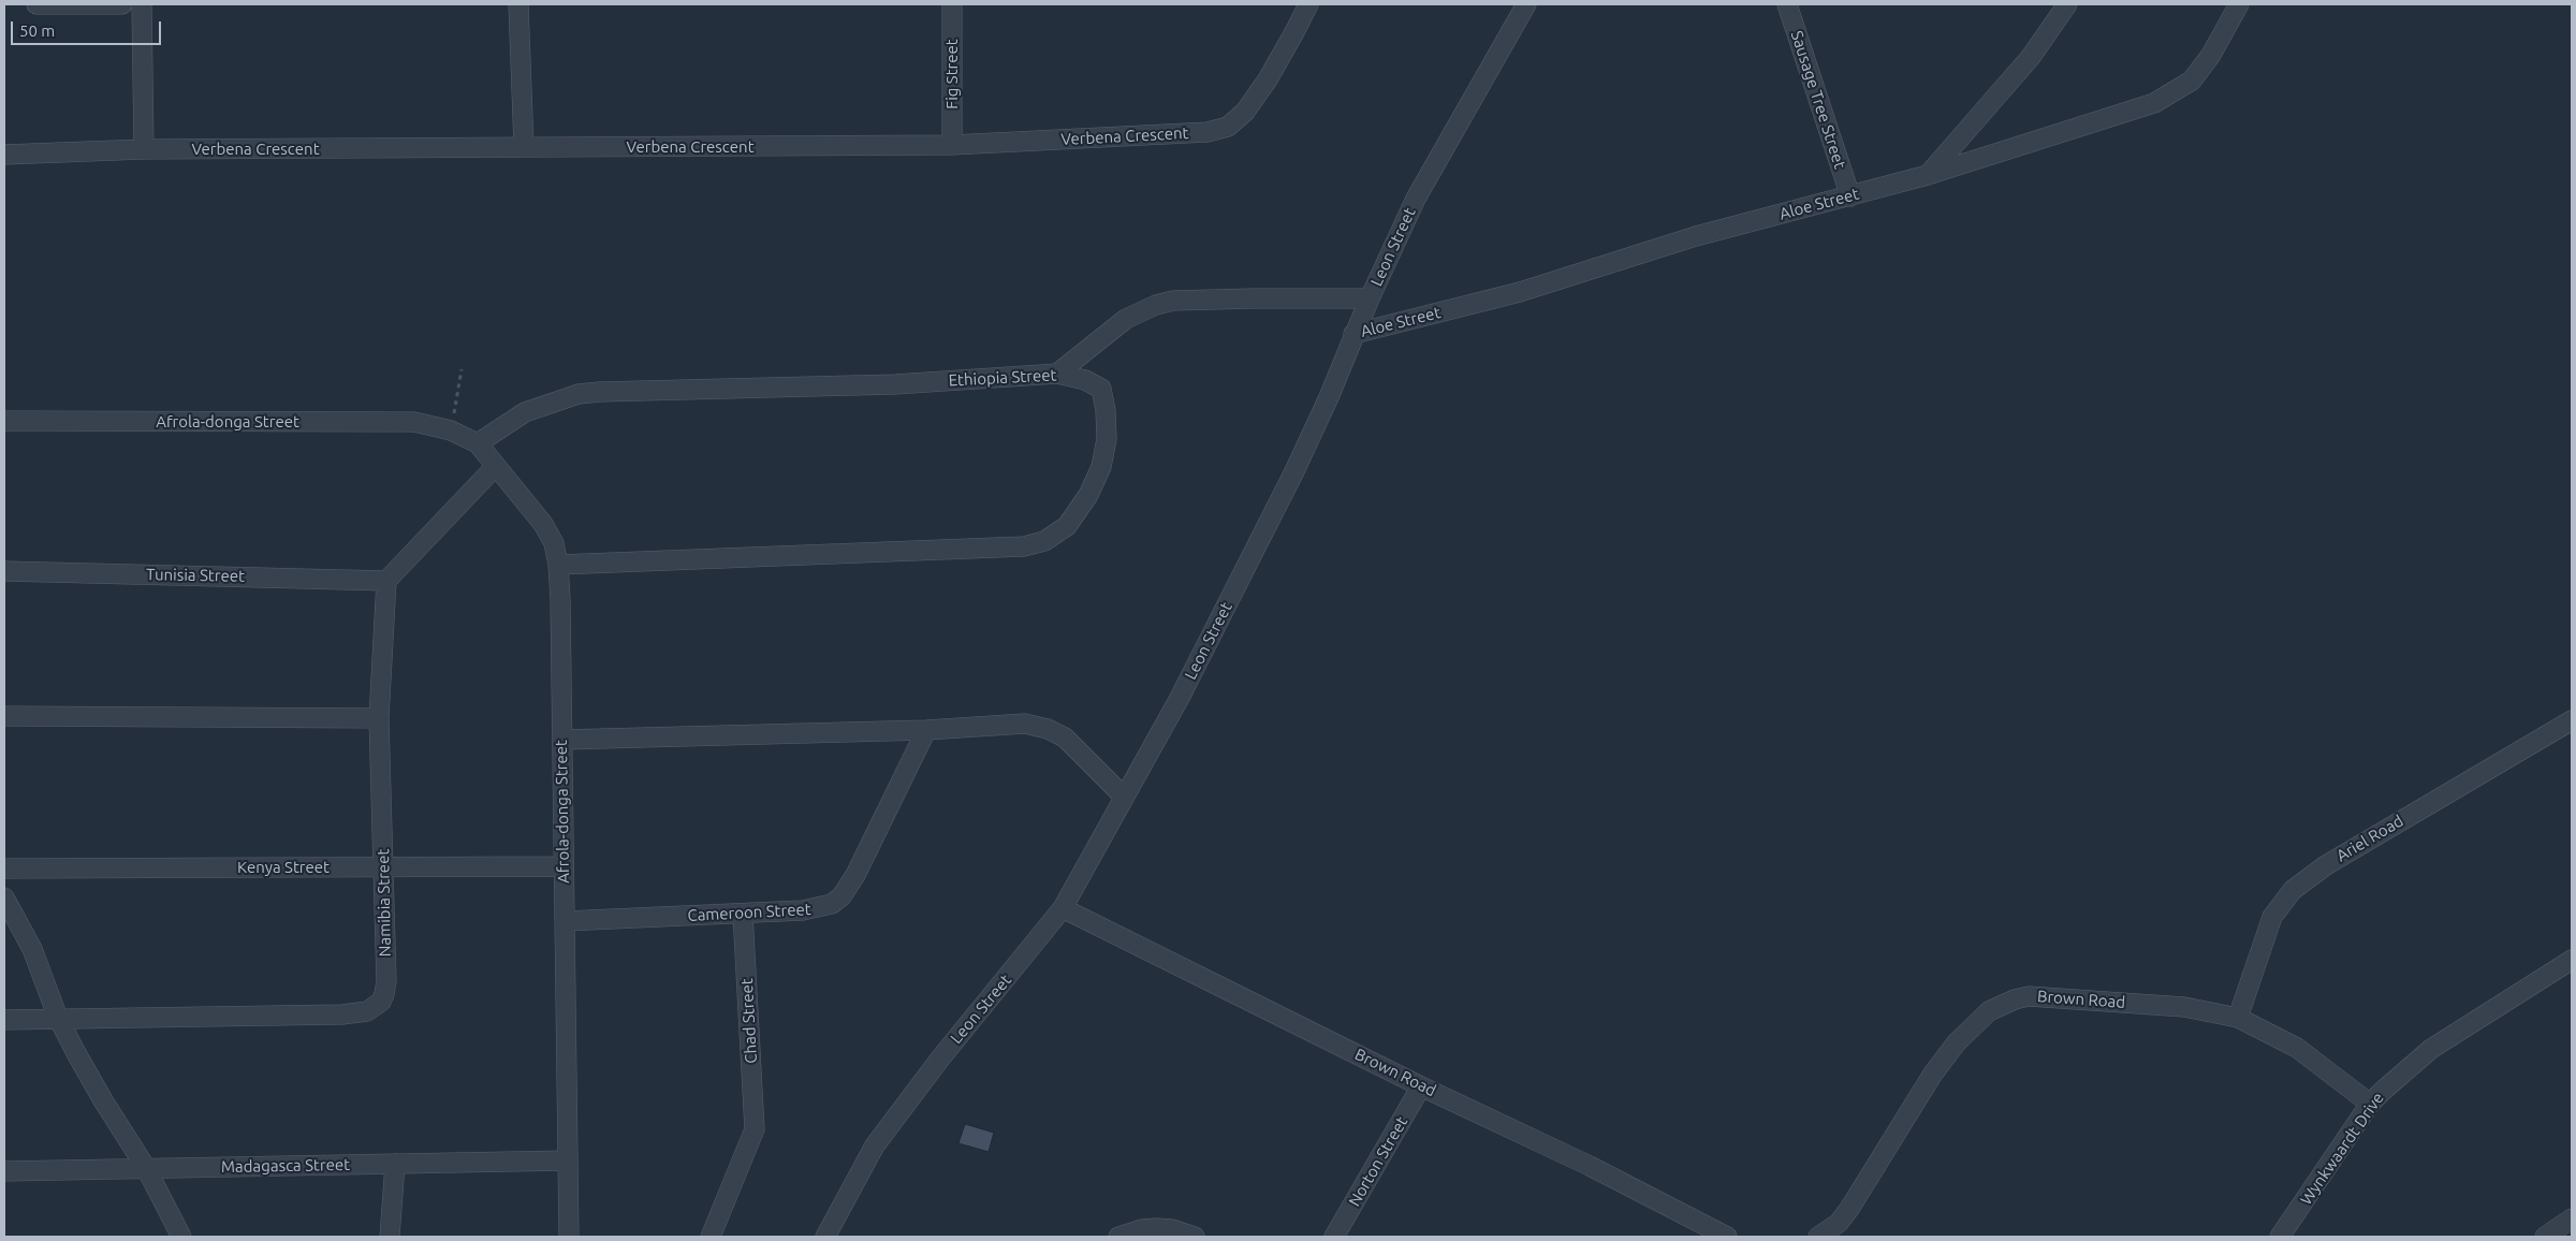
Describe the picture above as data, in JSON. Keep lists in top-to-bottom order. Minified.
{"streets":{"street":["Fig Street","Sausage Tree Street","Verbena Crescent","Aloe Street","Leon Street","Ethiopia Street","Afrola-donga Street","Tunisia Street","Ariel Road","Kenya Street","Namibia Street","Cameroon Street","Brown Road","Chad Street","Wynkwaardt Drive","Norton Street","Madagasca Street"]},"crossings":[["Fig Street","Verbena Crescent"],["Sausage Tree Street","Aloe Street"],["Aloe Street","Leon Street"],["Leon Street","Brown Road"],["Ethiopia Street","Afrola-donga Street"],["Afrola-donga Street","Kenya Street"],["Afrola-donga Street","Cameroon Street"],["Afrola-donga Street","Madagasca Street"],["Tunisia Street","Namibia Street"],["Ariel Road","Brown Road"],["Kenya Street","Namibia Street"],["Cameroon Street","Chad Street"],["Brown Road","Wynkwaardt Drive"],["Brown Road","Norton Street"]],"scale_bar":"50 m"}
